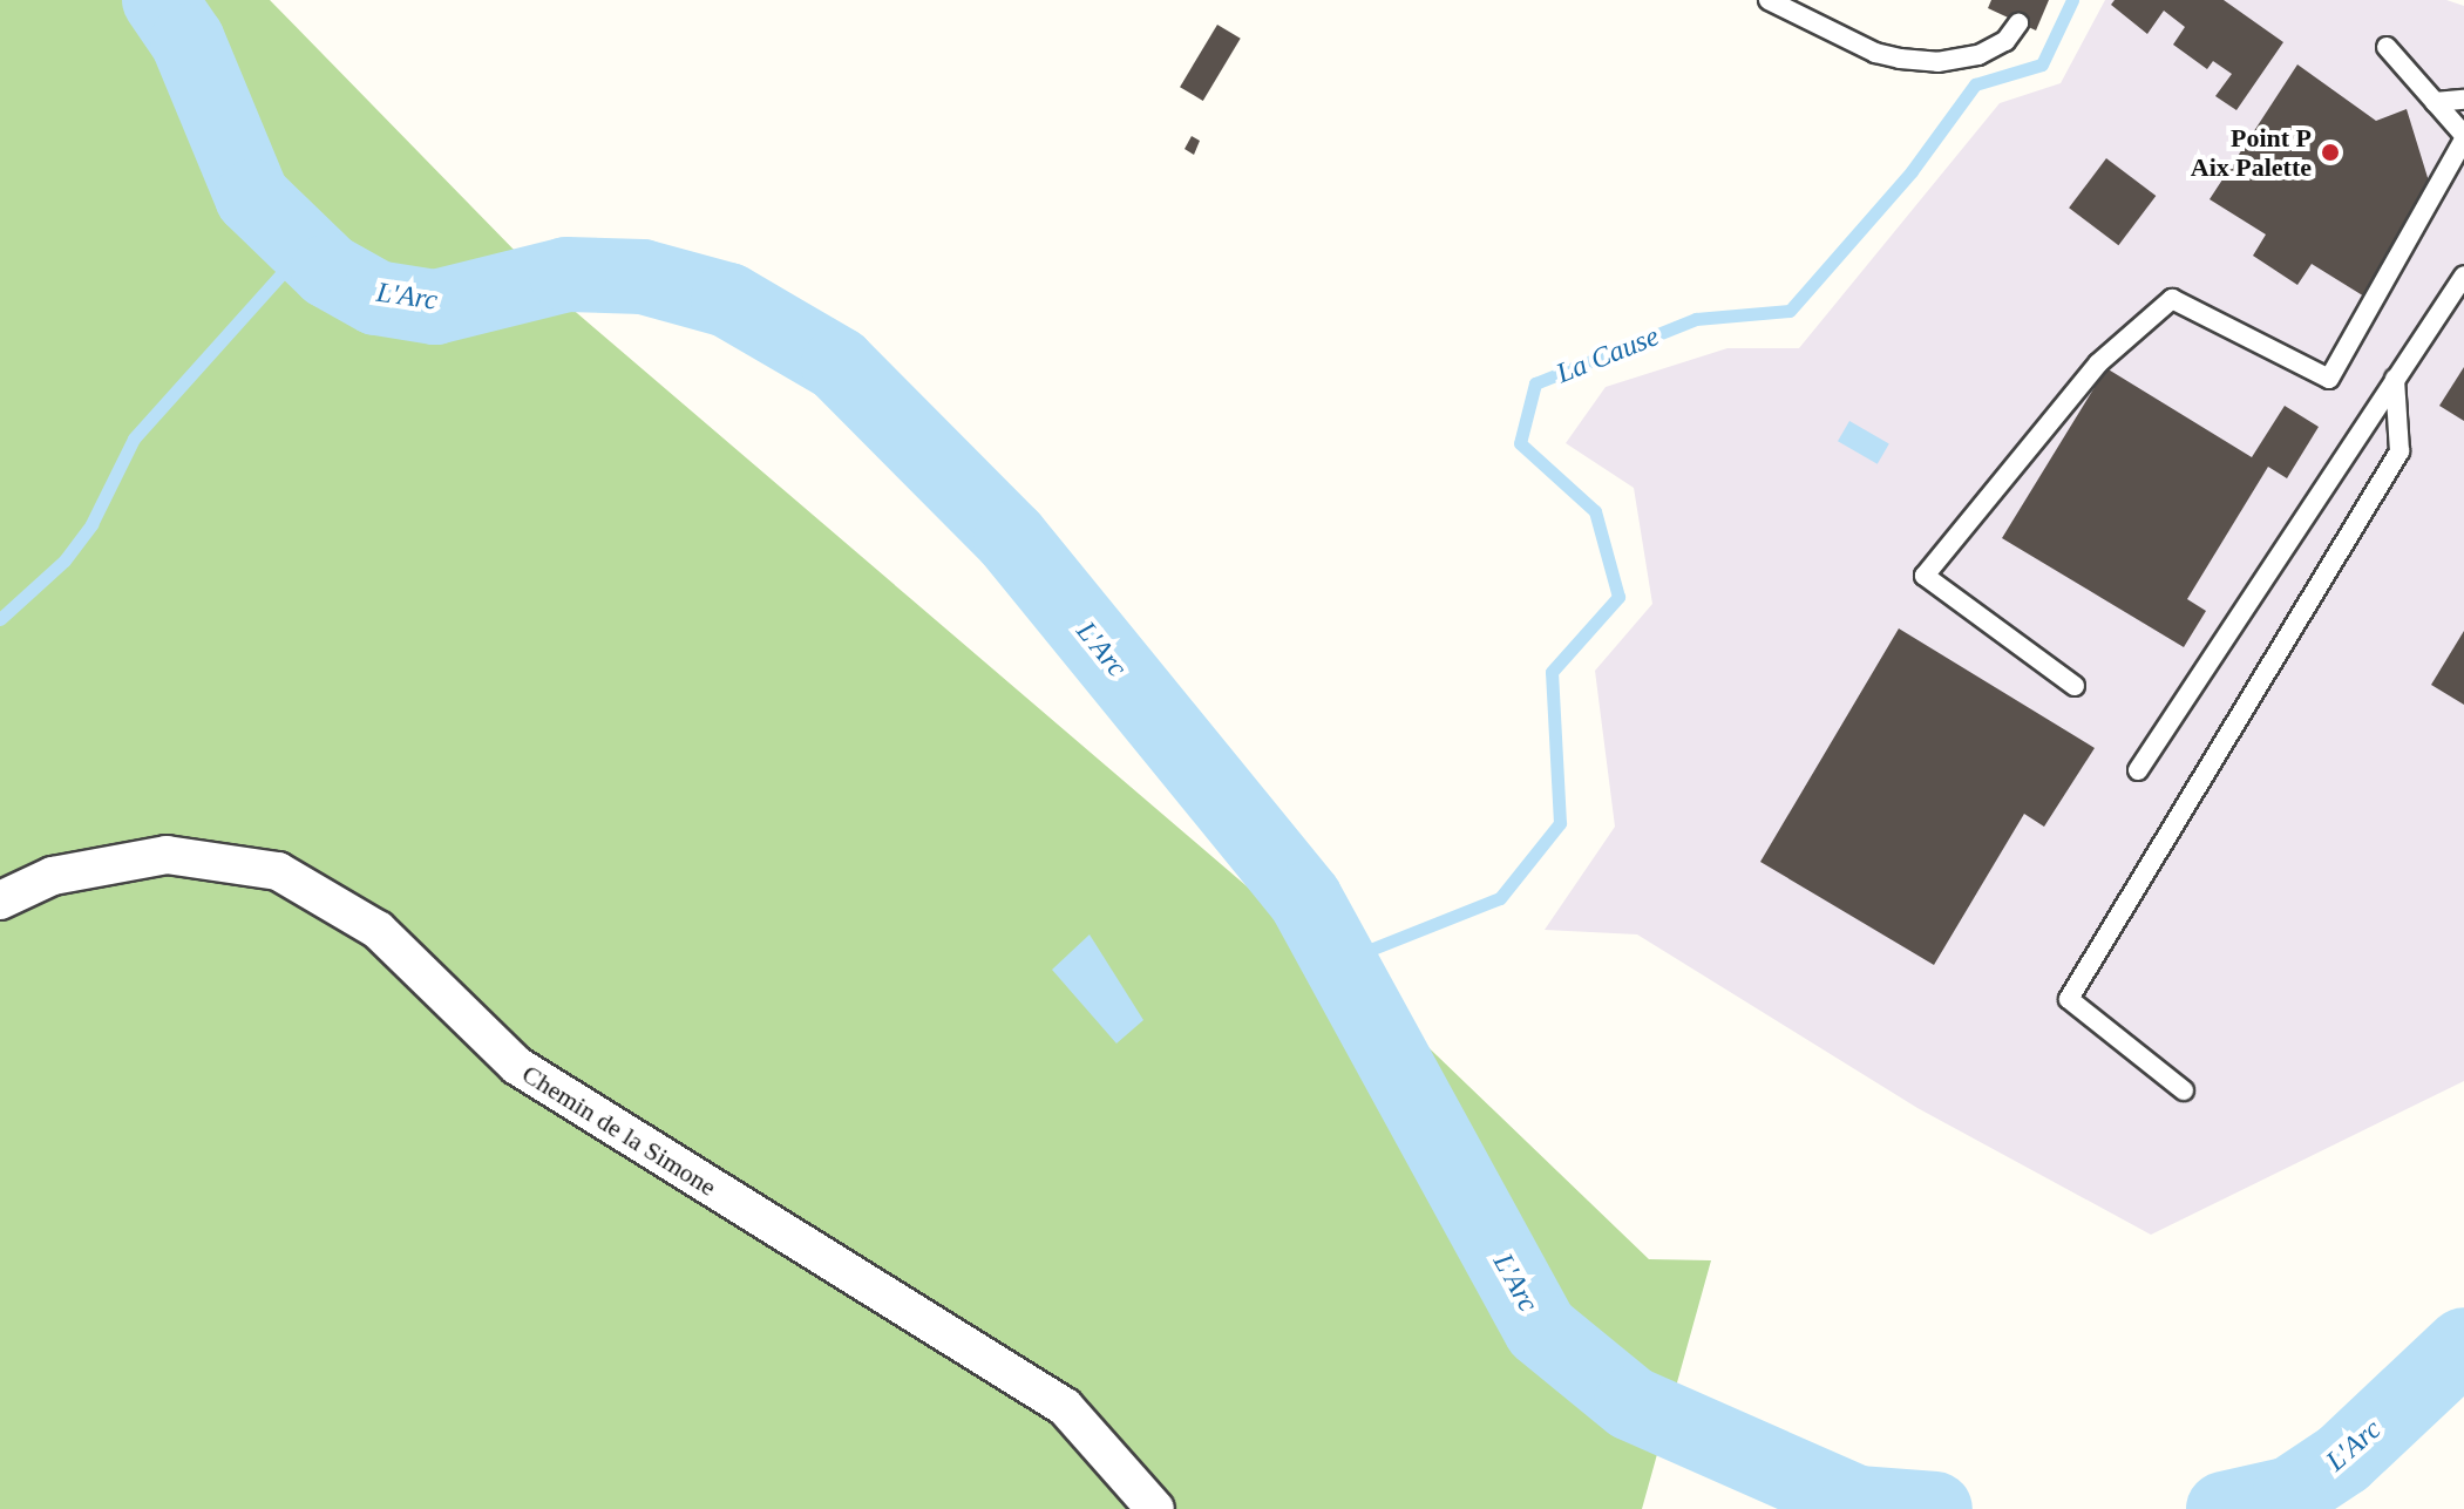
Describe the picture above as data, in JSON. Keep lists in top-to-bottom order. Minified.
{"streets":{"street":["Chemin de la Simone"]},"water":["L'Arc","La Cause"],"places":["Point P Aix Palette"]}
